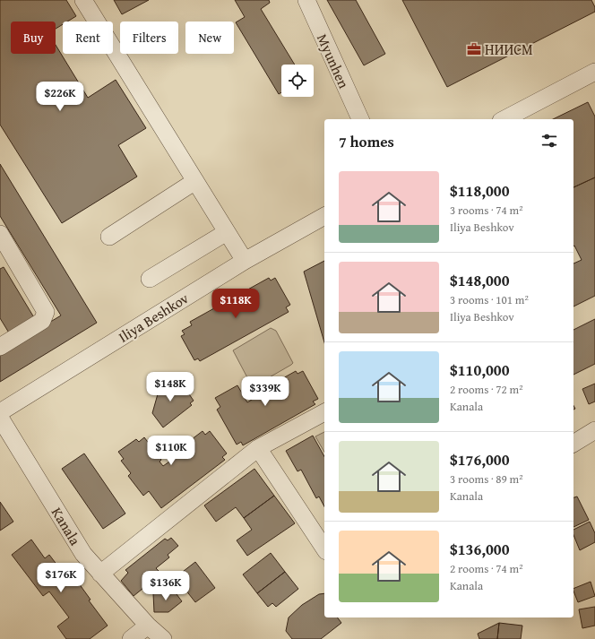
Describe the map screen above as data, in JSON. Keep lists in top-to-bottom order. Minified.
{"streets":{"street":["Myunhen","Iliya Beshkov","Kanala"]},"places":{"office":["НИИСМ"]},"page":{"chip":["Buy","Rent","Filters","New"],"price":["$226K","$118K","$148K","$339K","$110K","$176K","$136K"],"heading":"7 homes","list":[{"name":"$118,000","note":"3 rooms · 74 m² · Iliya Beshkov"},{"name":"$148,000","note":"3 rooms · 101 m² · Iliya Beshkov"},{"name":"$110,000","note":"2 rooms · 72 m² · Kanala"},{"name":"$176,000","note":"3 rooms · 89 m² · Kanala"},{"name":"$136,000","note":"2 rooms · 74 m² · Kanala"}]}}
